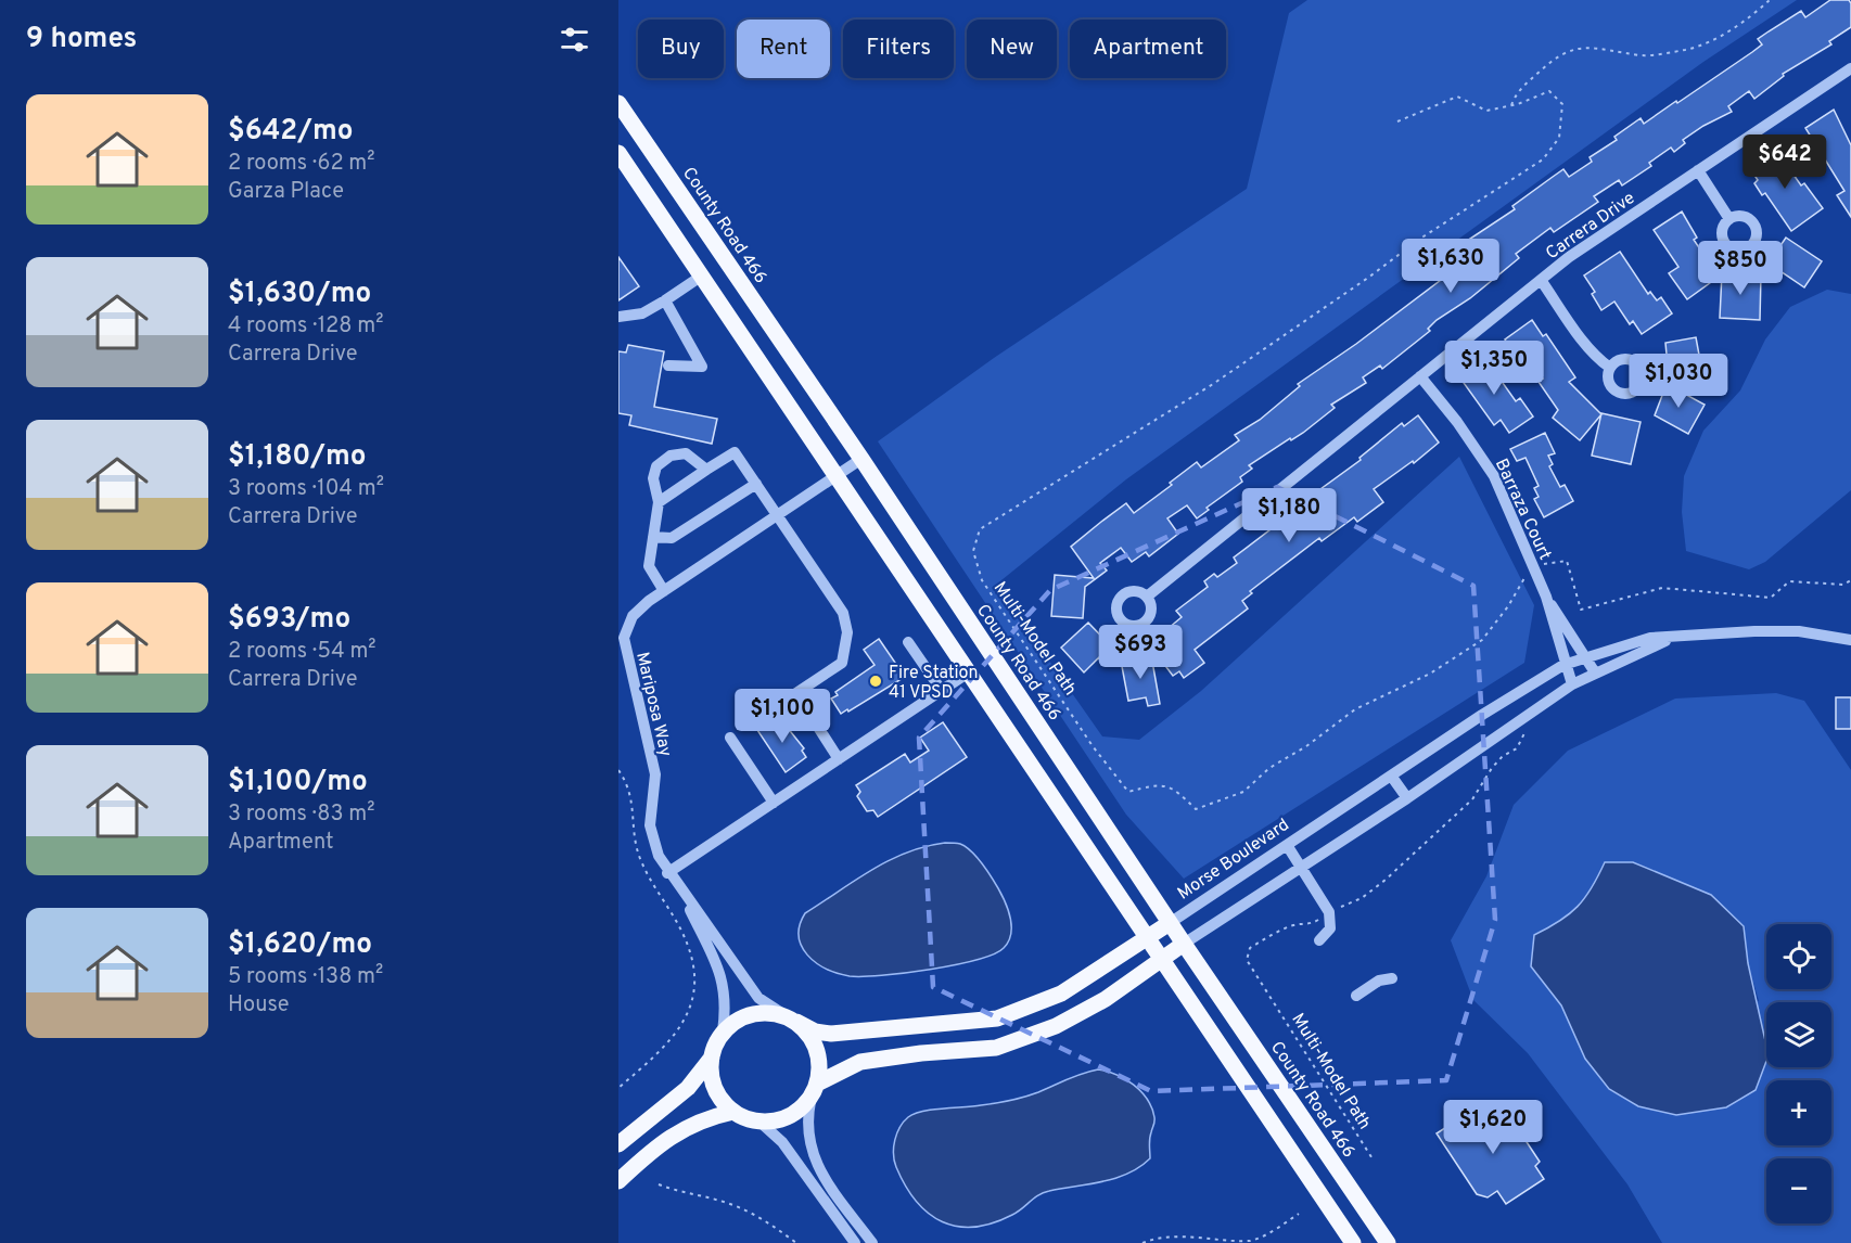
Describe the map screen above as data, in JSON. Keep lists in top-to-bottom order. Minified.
{"streets":{"main road":["County Road 466","Morse Boulevard"],"street":["Carrera Drive","Barraza Court","Mariposa Way"],"path":["Multi-Model Path"]},"crossings":[["County Road 466","Mariposa Way"],["County Road 466","Morse Boulevard"],["Carrera Drive","Barraza Court"],["Barraza Court","Multi-Model Path"],["Barraza Court","Morse Boulevard"],["Multi-Model Path","Morse Boulevard"],["Mariposa Way","Morse Boulevard"]],"places":["Fire Station 41 VPSD"],"page":{"heading":"9 homes","chip":["Buy","Rent","Filters","New","Apartment"],"list":[{"name":"$642/mo","note":"2 rooms · 62 m² · Garza Place"},{"name":"$1,630/mo","note":"4 rooms · 128 m² · Carrera Drive"},{"name":"$1,180/mo","note":"3 rooms · 104 m² · Carrera Drive"},{"name":"$693/mo","note":"2 rooms · 54 m² · Carrera Drive"},{"name":"$1,100/mo","note":"3 rooms · 83 m² · Apartment"},{"name":"$1,620/mo","note":"5 rooms · 138 m² · House"}],"price":["$642","$1,630","$850","$1,350","$1,030","$1,180","$693","$1,100","$1,620"],"map_buttons":["+","−"]}}
